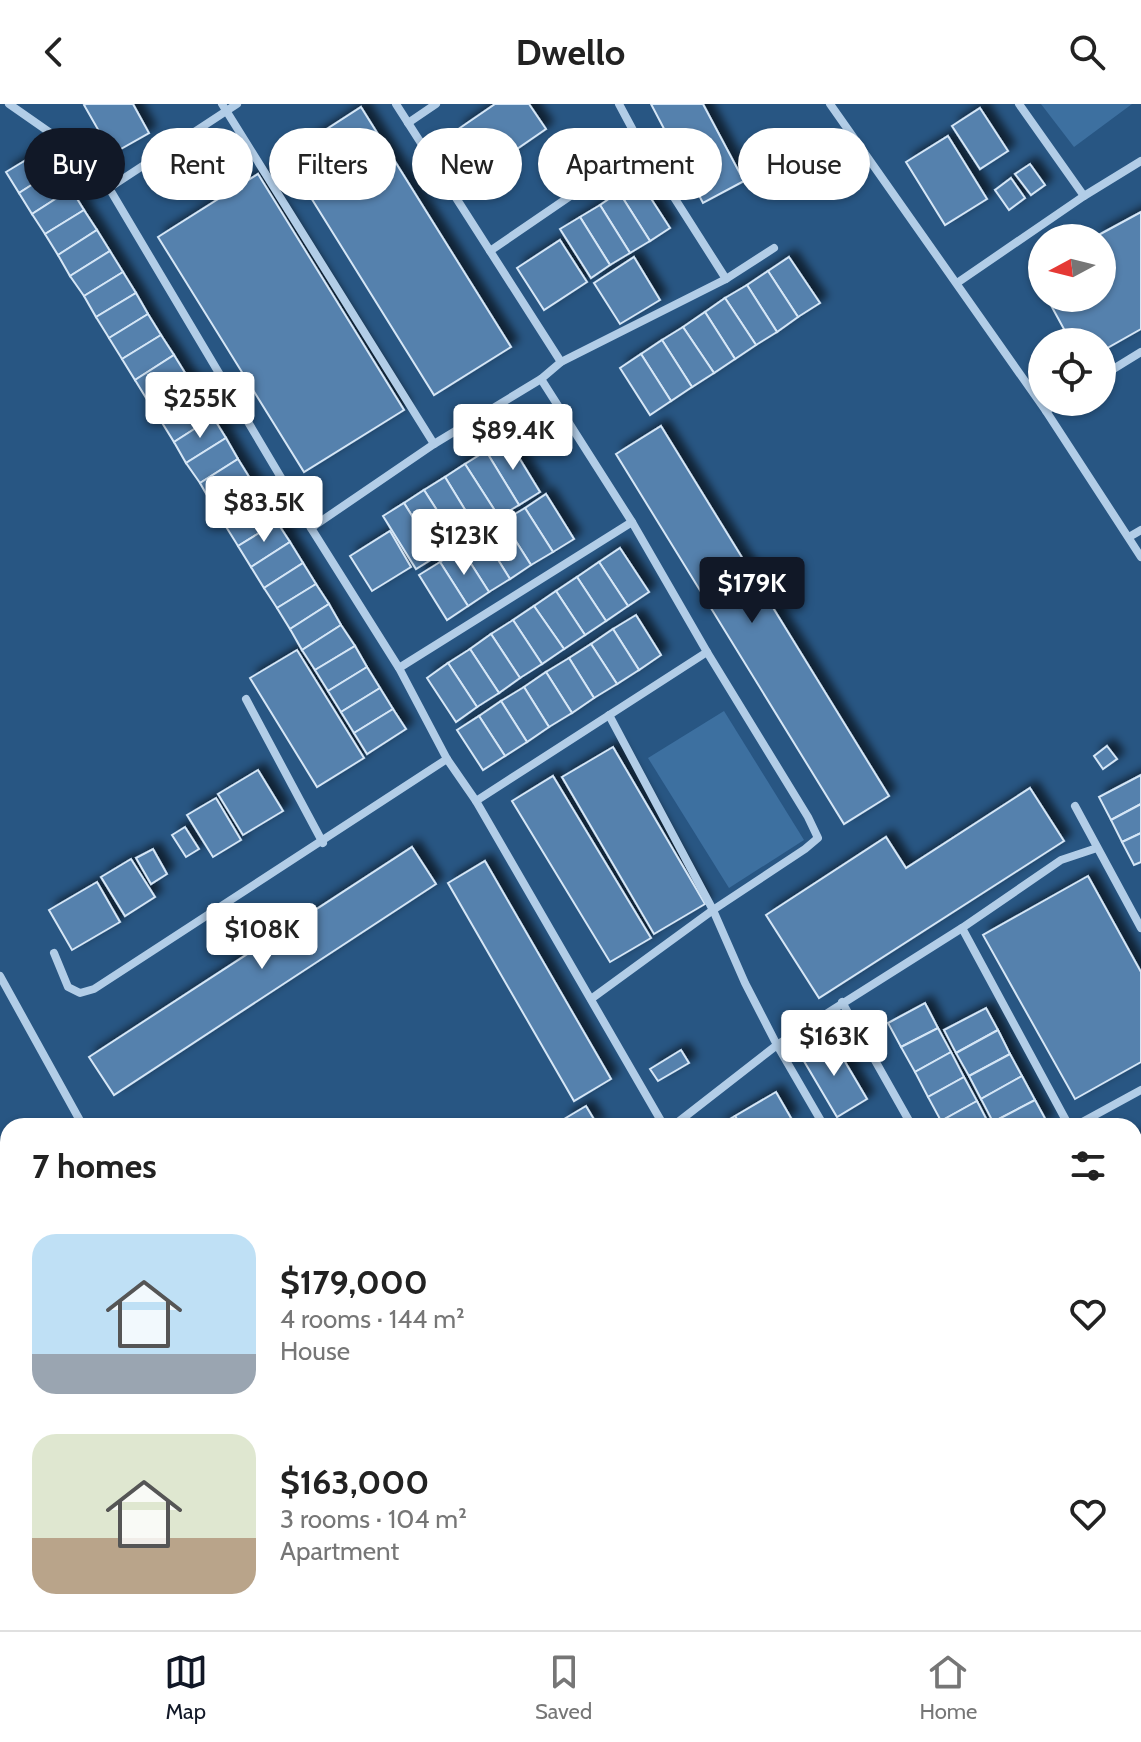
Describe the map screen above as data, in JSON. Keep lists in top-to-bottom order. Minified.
{"north":"left","page":{"header":"Dwello","chip":["Buy","Rent","Filters","New","Apartment","House"],"price":["$255K","$89.4K","$83.5K","$123K","$179K","$108K","$163K"],"heading":"7 homes","list":[{"name":"$179,000","note":"4 rooms · 144 m² · House"},{"name":"$163,000","note":"3 rooms · 104 m² · Apartment"}],"tabs":["Map","Saved","Home"]}}
